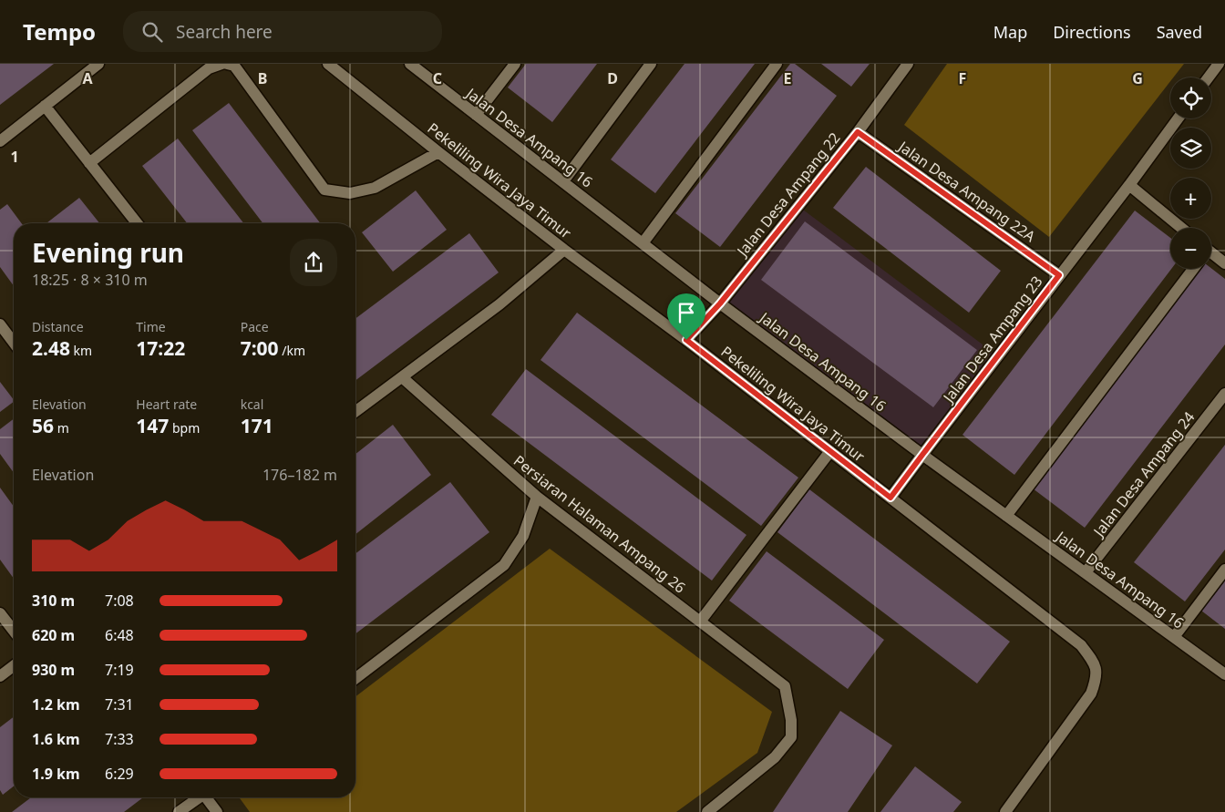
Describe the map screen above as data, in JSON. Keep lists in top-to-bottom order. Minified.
{"streets":{"street":["Jalan Desa Ampang 16","Pekeliling Wira Jaya Timur","Jalan Desa Ampang 22A","Jalan Desa Ampang 22","Jalan Desa Ampang 23","Jalan Desa Ampang 24","Persiaran Halaman Ampang 26"]},"crossings":[["Jalan Desa Ampang 16","Jalan Desa Ampang 22"],["Jalan Desa Ampang 16","Jalan Desa Ampang 23"],["Jalan Desa Ampang 16","Jalan Desa Ampang 24"],["Pekeliling Wira Jaya Timur","Jalan Desa Ampang 22"],["Pekeliling Wira Jaya Timur","Jalan Desa Ampang 23"],["Jalan Desa Ampang 22A","Jalan Desa Ampang 22"],["Jalan Desa Ampang 22A","Jalan Desa Ampang 23"]],"page":{"header":"Tempo","search":"Search here","nav":["Map","Directions","Saved"],"map_buttons":["+","−"],"heading":["Evening run","18:25 · 8 × 310 m"],"stats":[["Distance","2.48 km"],["Time","17:22"],["Pace","7:00 /km"],["Elevation","56 m"],["Heart rate","147 bpm"],["kcal","171"]],"chart":["Elevation","176–182 m"],"list":[{"name":"310 m","note":"7:08"},{"name":"620 m","note":"6:48"},{"name":"930 m","note":"7:19"},{"name":"1.2 km","note":"7:31"},{"name":"1.6 km","note":"7:33"},{"name":"1.9 km","note":"6:29"}]},"grid":{"columns":["A","B","C","D","E","F","G"],"rows":["1"]}}
